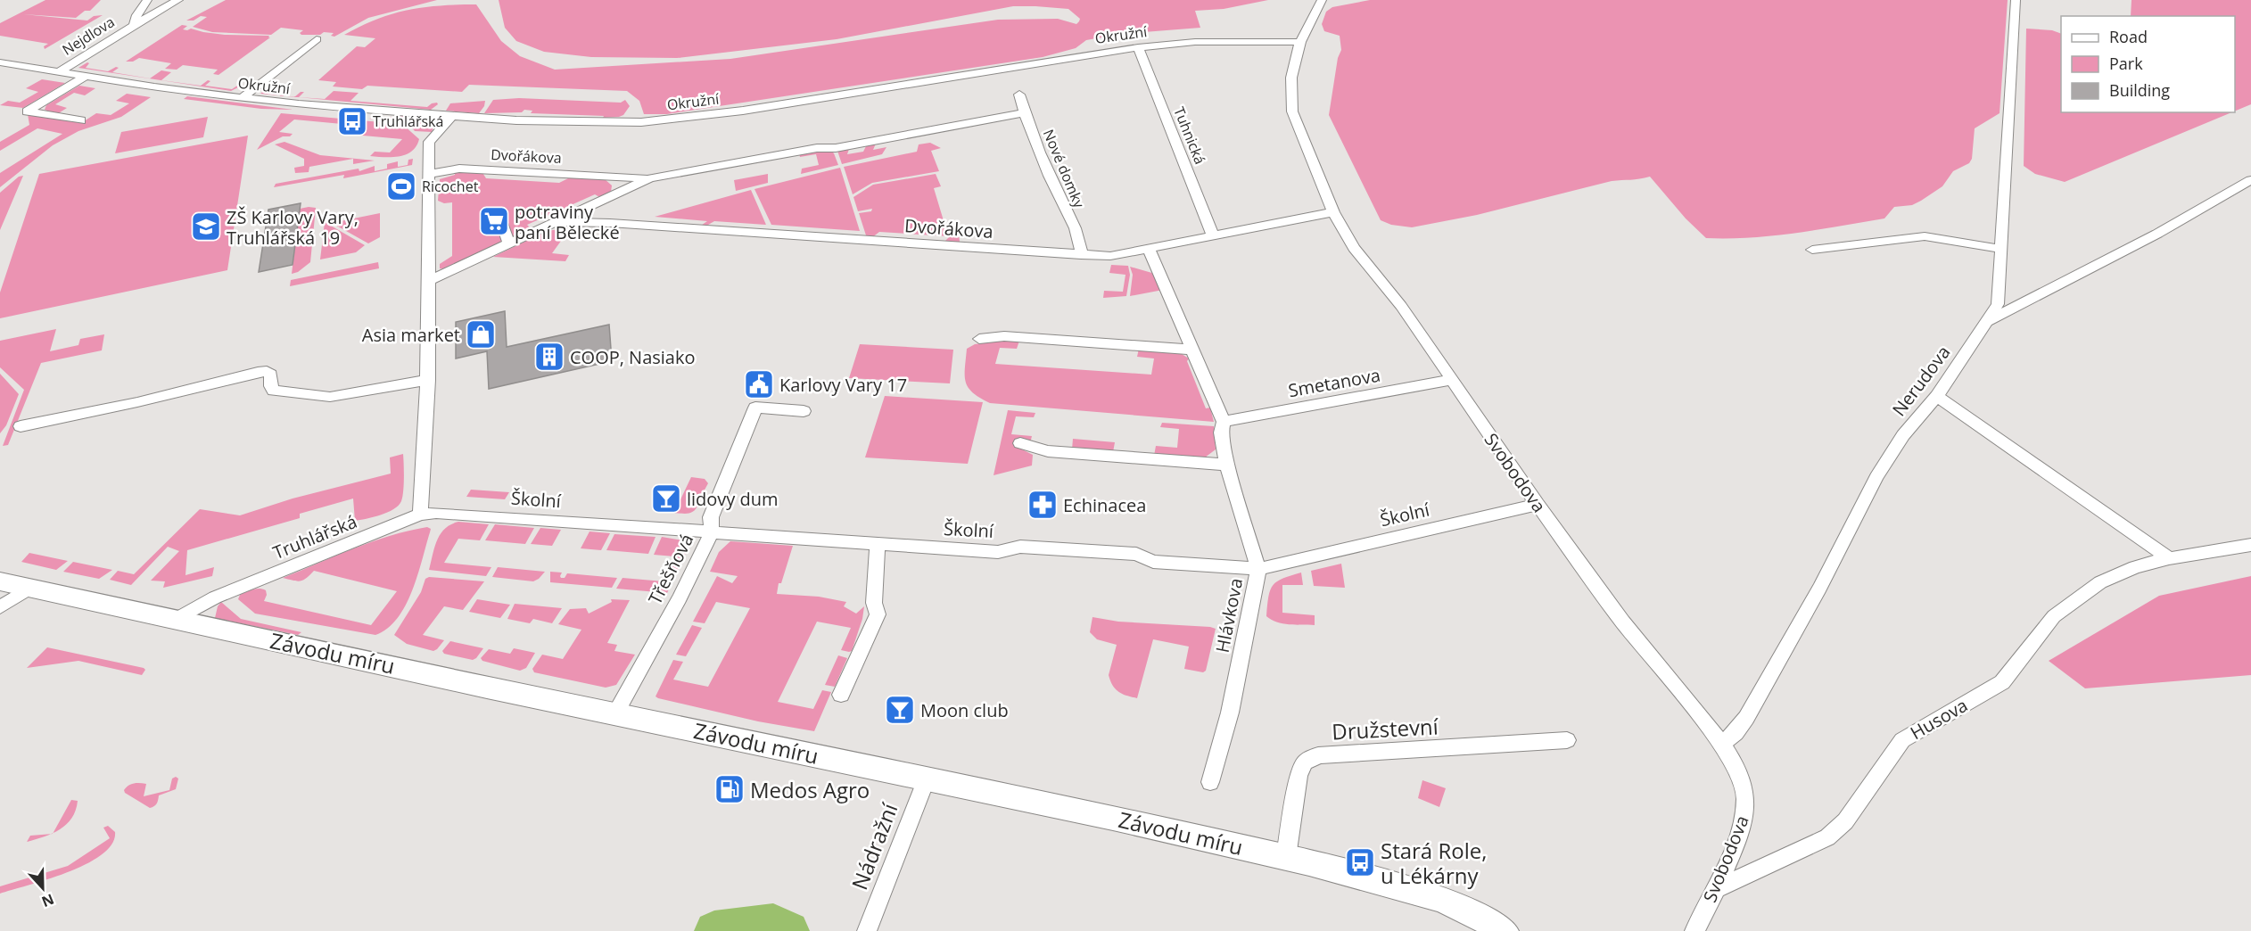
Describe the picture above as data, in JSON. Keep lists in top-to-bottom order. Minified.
{"streets":{"main road":["Závodu míru"],"street":["Okružní","Nejdlova","Tuhnická","Dvořákova","Nové domky","Nerudova","Smetanova","Svobodova","Školní","Truhlářská","Třešňová","Hlávkova","Husova","Družstevní","Nádražní"]},"crossings":[["Okružní","Nejdlova"],["Okružní","Tuhnická"],["Okružní","Svobodova"],["Tuhnická","Dvořákova"],["Dvořákova","Nové domky"],["Dvořákova","Svobodova"],["Dvořákova","Hlávkova"],["Nerudova","Svobodova"],["Smetanova","Svobodova"],["Smetanova","Hlávkova"],["Svobodova","Školní"],["Svobodova","Husova"],["Školní","Truhlářská"],["Školní","Třešňová"],["Školní","Hlávkova"],["Truhlářská","Závodu míru"],["Třešňová","Závodu míru"],["Závodu míru","Družstevní"],["Závodu míru","Nádražní"]],"places":{"bus stop":["Truhlářská","Stará Role, u Lékárny"],"sports":["Ricochet"],"supermarket":["potraviny paní Bělecké"],"school or university":["ZŠ Karlovy Vary, Truhlářská 19"],"shop":["Asia market"],"building":["COOP, Nasiako"],"public building":["Karlovy Vary 17"],"bar":["lidovy dum","Moon club"],"pharmacy":["Echinacea"],"fuel station":["Medos Agro"]},"legend":["Road","Park","Building"],"north":"bottom"}
